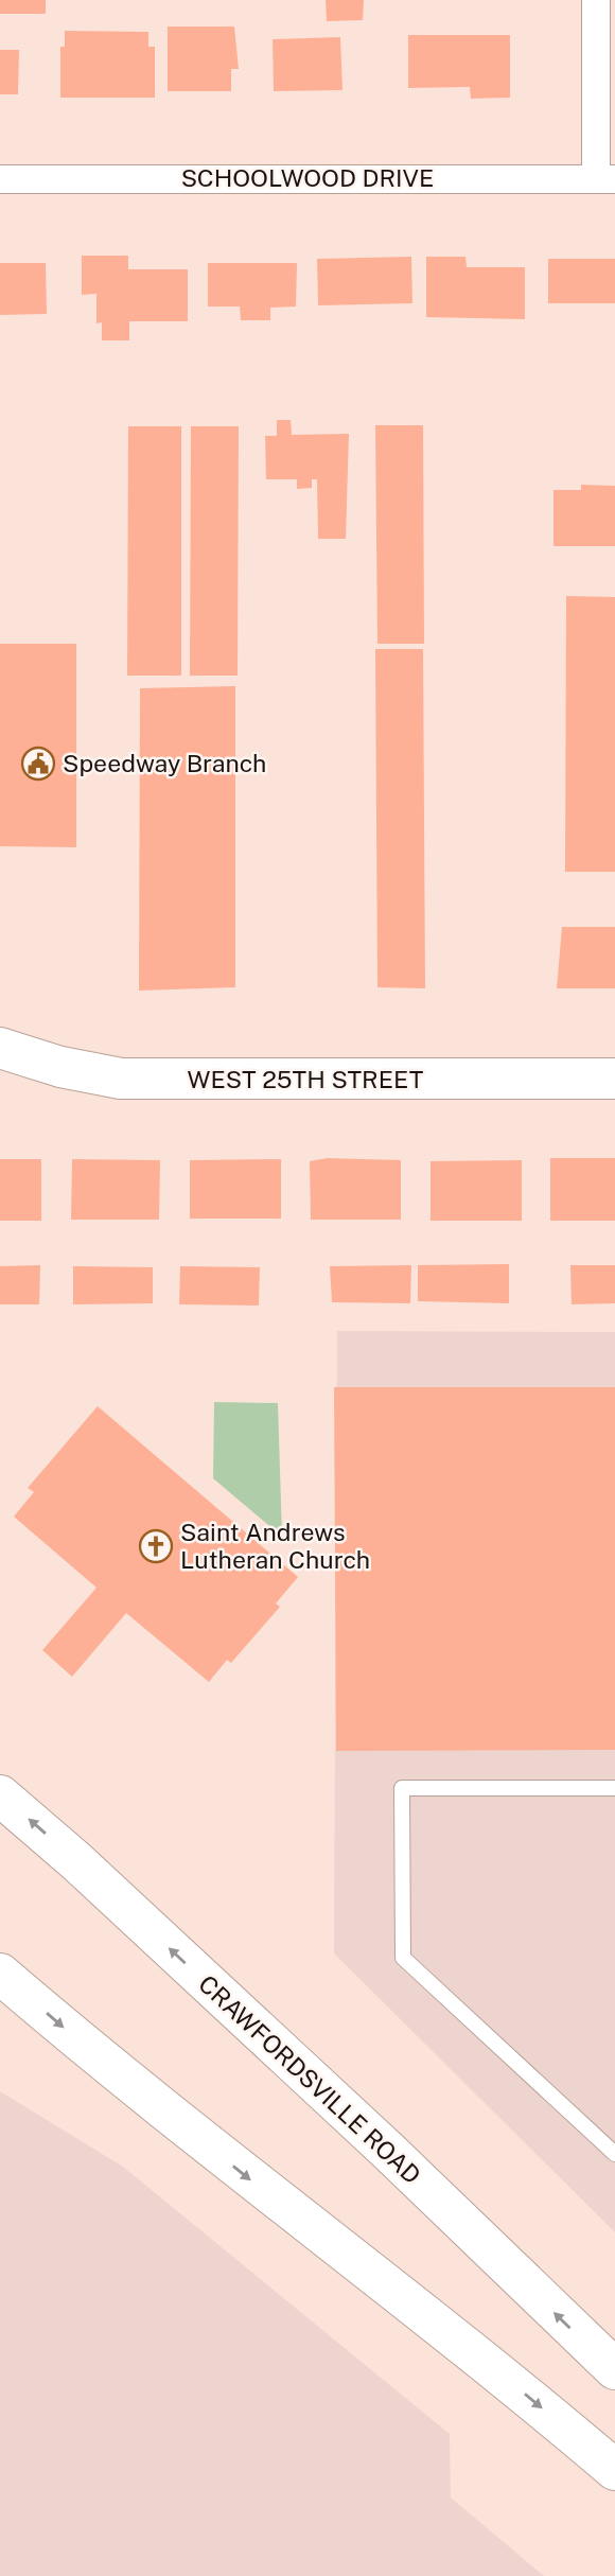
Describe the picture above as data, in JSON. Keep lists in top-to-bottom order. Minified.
{"streets":{"main road":["WEST 25TH STREET","CRAWFORDSVILLE ROAD"],"street":["SCHOOLWOOD DRIVE"]},"places":{"public building":["Speedway Branch"],"church":["Saint Andrews Lutheran Church"]}}
